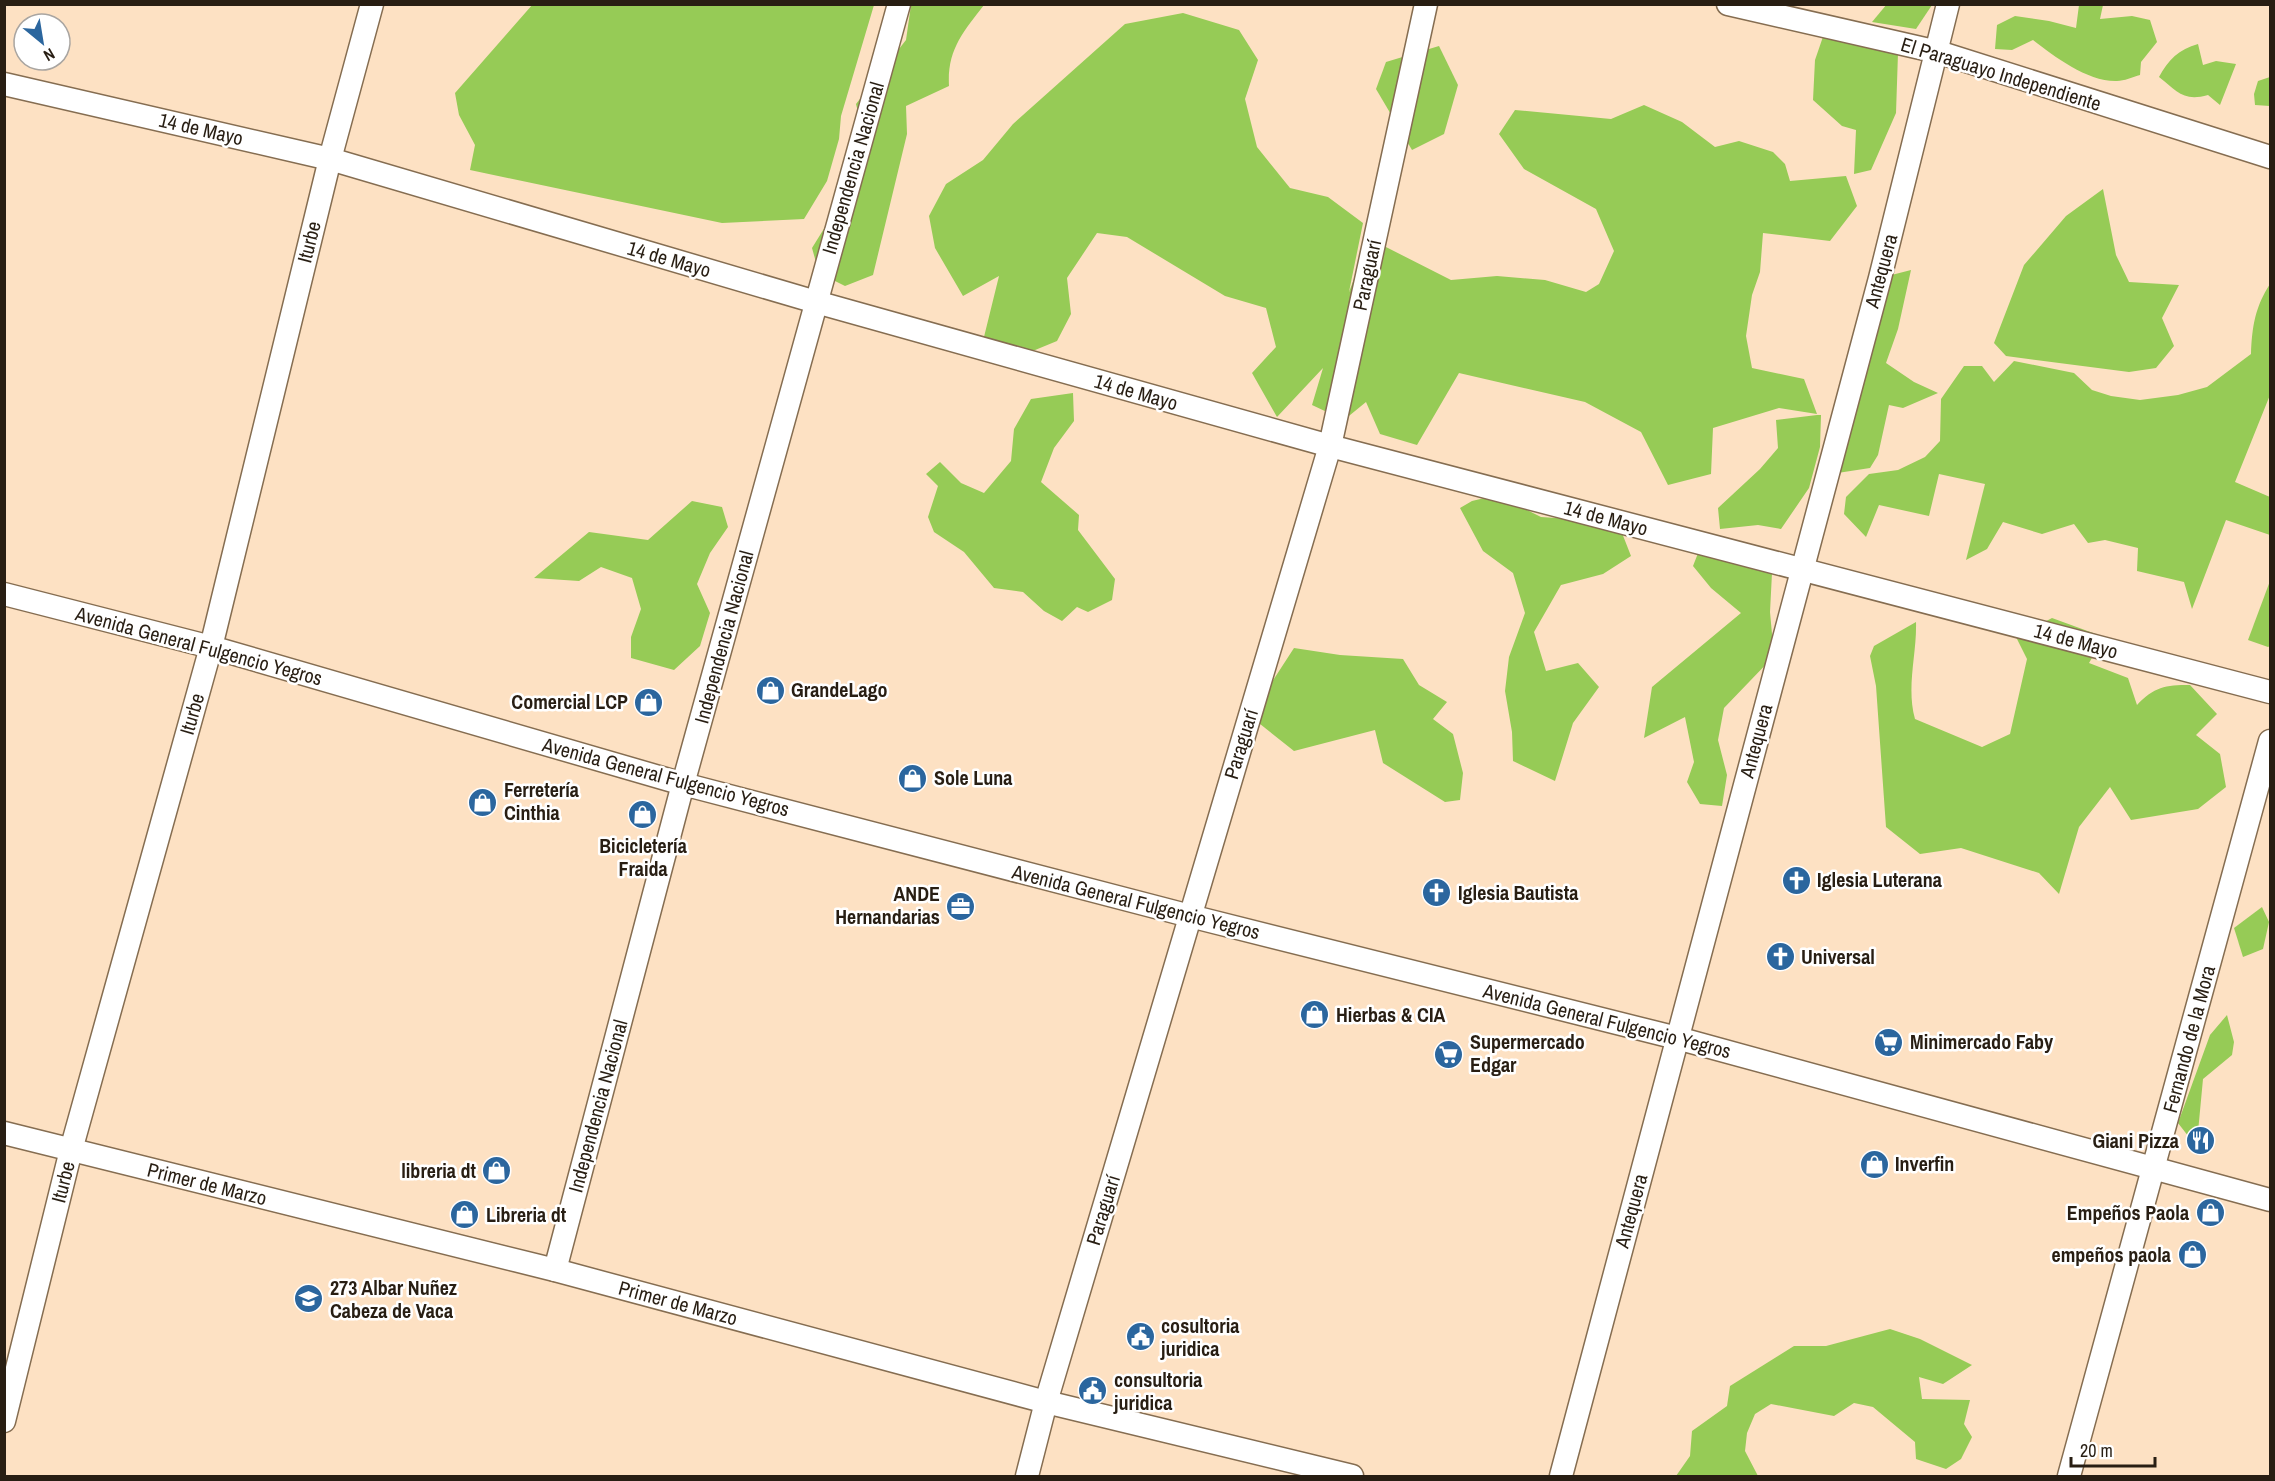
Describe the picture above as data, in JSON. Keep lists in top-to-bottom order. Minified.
{"streets":{"street":["El Paraguayo Independiente","14 de Mayo","Independencia Nacional","Iturbe","Antequera","Paraguarí","Avenida General Fulgencio Yegros","Fernando de la Mora","Primer de Marzo"]},"crossings":[["El Paraguayo Independiente","Antequera"],["14 de Mayo","Independencia Nacional"],["14 de Mayo","Iturbe"],["14 de Mayo","Antequera"],["14 de Mayo","Paraguarí"],["Independencia Nacional","Avenida General Fulgencio Yegros"],["Independencia Nacional","Primer de Marzo"],["Iturbe","Avenida General Fulgencio Yegros"],["Iturbe","Primer de Marzo"],["Antequera","Avenida General Fulgencio Yegros"],["Paraguarí","Avenida General Fulgencio Yegros"],["Paraguarí","Primer de Marzo"],["Avenida General Fulgencio Yegros","Fernando de la Mora"]],"places":{"shop":["GrandeLago","Comercial LCP","Sole Luna","Ferretería Cinthia","Bicicletería Fraida","Hierbas & CIA","Inverfin","libreria dt","Empeños Paola","Libreria dt","empeños paola"],"church":["Iglesia Luterana","Iglesia Bautista","Universal"],"office":["ANDE Hernandarias"],"supermarket":["Minimercado Faby","Supermercado Edgar"],"restaurant":["Giani Pizza"],"school or university":["273 Albar Nuñez Cabeza de Vaca"],"public building":["cosultoria juridica","consultoria juridica"]},"scale_bar":"20 m","north":"bottom right"}
